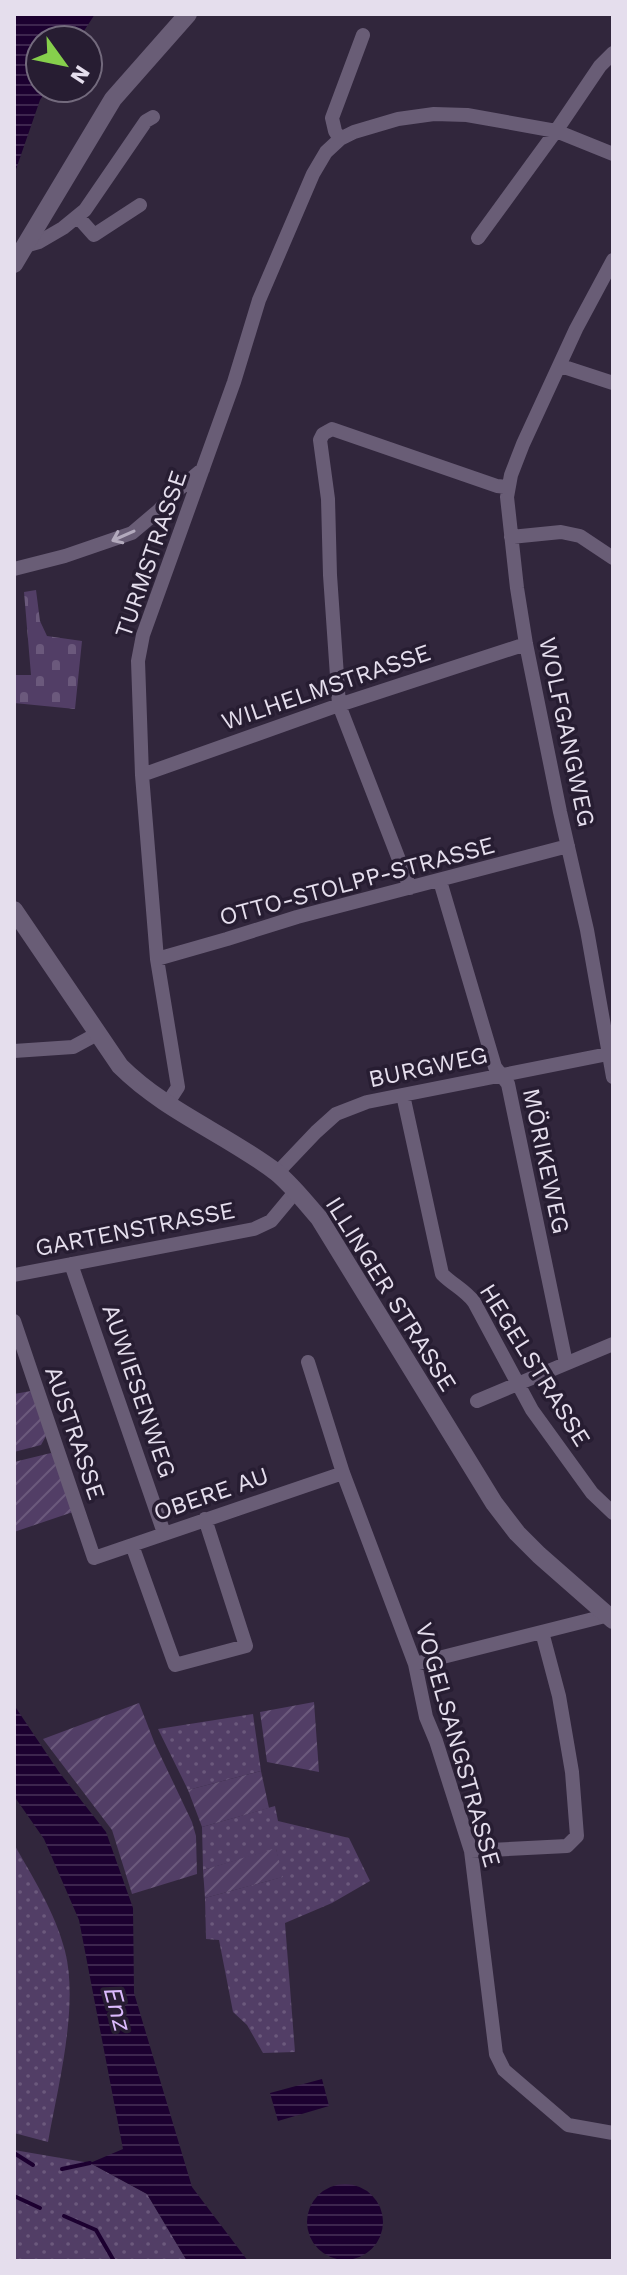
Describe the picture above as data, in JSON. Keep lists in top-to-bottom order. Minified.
{"streets":{"street":["TURMSTRASSE","WILHELMSTRASSE","WOLFGANGWEG","OTTO-STOLPP-STRASSE","BURGWEG","MÖRIKEWEG","GARTENSTRASSE","ILLINGER STRASSE","HEGELSTRASSE","AUWIESENWEG","AUSTRASSE","OBERE AU","VOGELSANGSTRASSE"]},"crossings":[["TURMSTRASSE","WILHELMSTRASSE"],["TURMSTRASSE","OTTO-STOLPP-STRASSE"],["TURMSTRASSE","ILLINGER STRASSE"],["WILHELMSTRASSE","WOLFGANGWEG"],["WOLFGANGWEG","OTTO-STOLPP-STRASSE"],["WOLFGANGWEG","BURGWEG"],["OTTO-STOLPP-STRASSE","MÖRIKEWEG"],["BURGWEG","MÖRIKEWEG"],["BURGWEG","ILLINGER STRASSE"],["BURGWEG","HEGELSTRASSE"],["GARTENSTRASSE","ILLINGER STRASSE"],["GARTENSTRASSE","AUWIESENWEG"],["AUWIESENWEG","OBERE AU"],["AUSTRASSE","OBERE AU"],["OBERE AU","VOGELSANGSTRASSE"]],"water":["Enz"],"north":"bottom right"}
